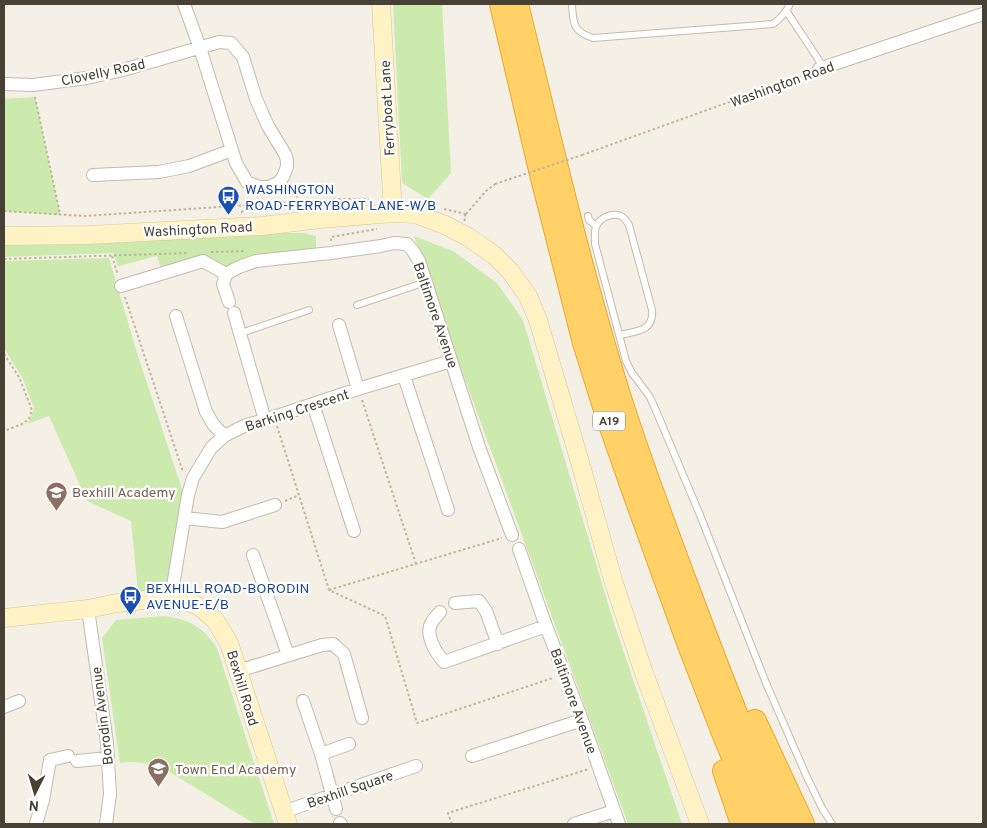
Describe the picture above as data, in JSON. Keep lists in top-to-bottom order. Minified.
{"streets":{"highway":["A19"],"street":["Clovelly Road","Washington Road","Ferryboat Lane","Baltimore Avenue","Barking Crescent","Bexhill Road","Borodin Avenue","Bexhill Square"]},"crossings":[["Washington Road","Ferryboat Lane"],["Baltimore Avenue","Barking Crescent"],["Barking Crescent","Bexhill Road"],["Bexhill Road","Borodin Avenue"],["Bexhill Road","Bexhill Square"]],"places":{"bus stop":["WASHINGTON ROAD-FERRYBOAT LANE-W/B","BEXHILL ROAD-BORODIN AVENUE-E/B"],"school or university":["Bexhill Academy","Town End Academy"]},"north":"bottom"}
